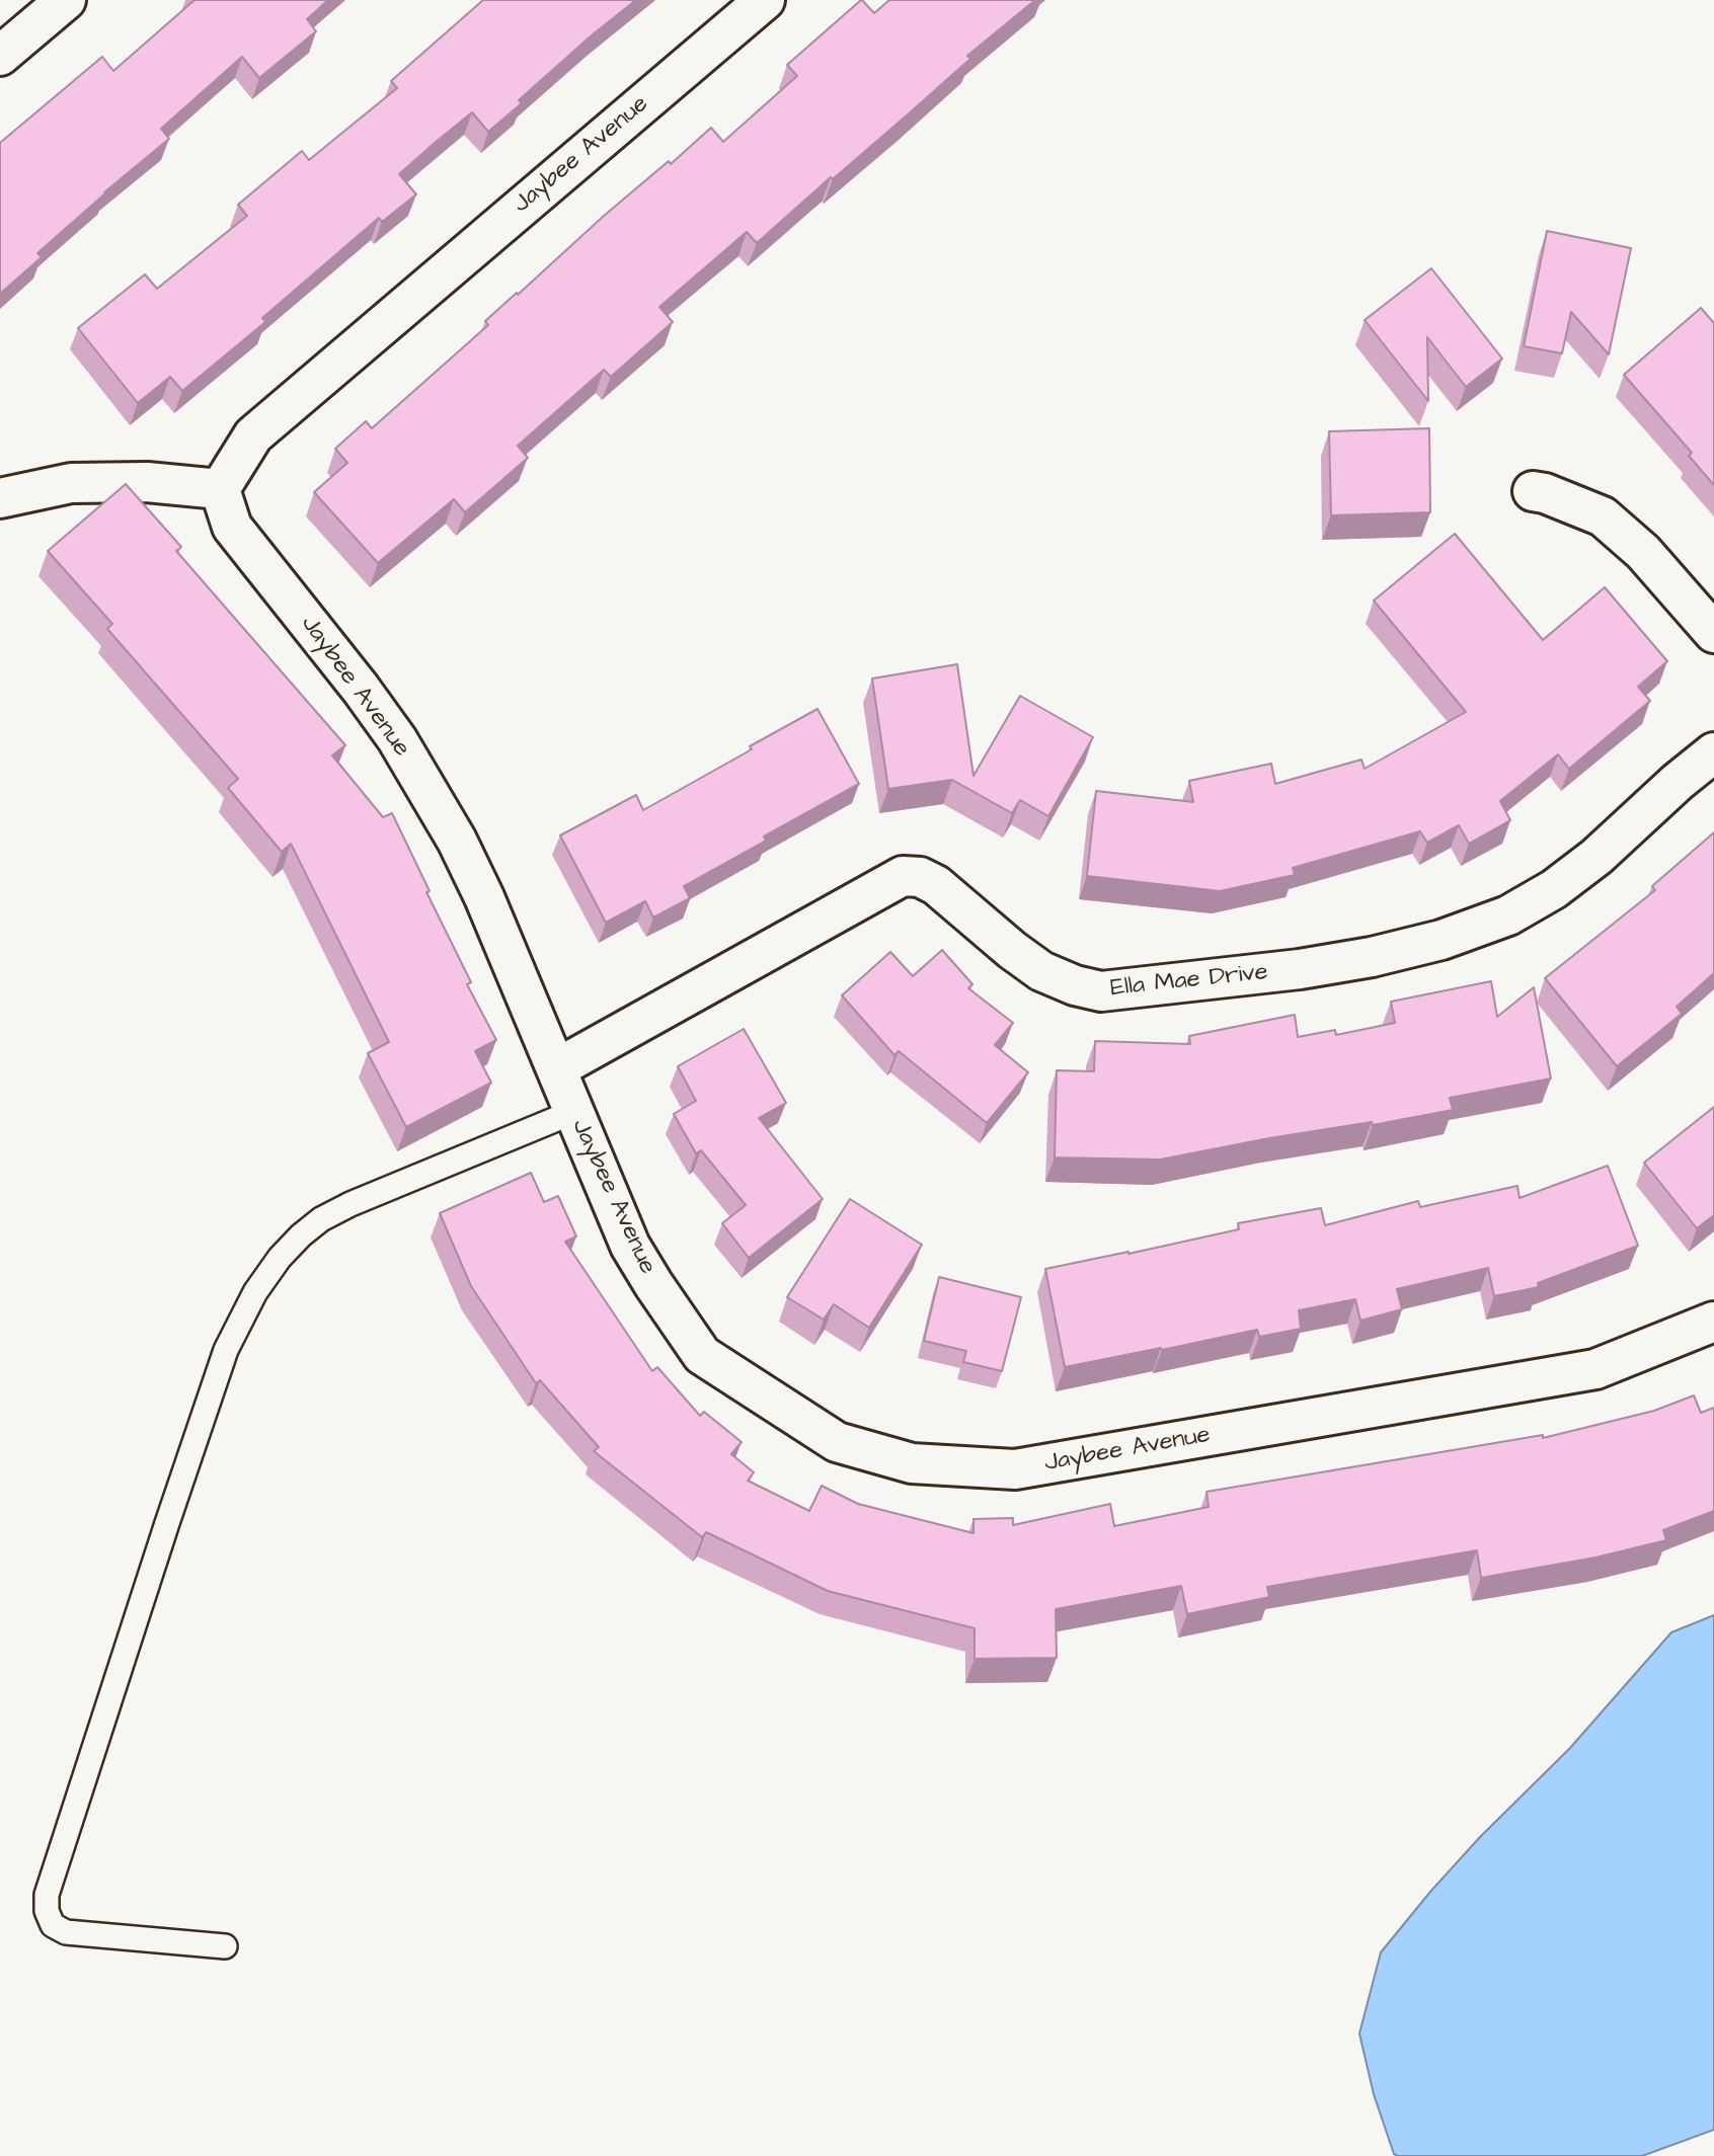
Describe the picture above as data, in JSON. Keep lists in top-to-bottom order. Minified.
{"streets":{"street":["Jaybee Avenue","Ella Mae Drive"]},"crossings":[["Jaybee Avenue","Ella Mae Drive"]]}
